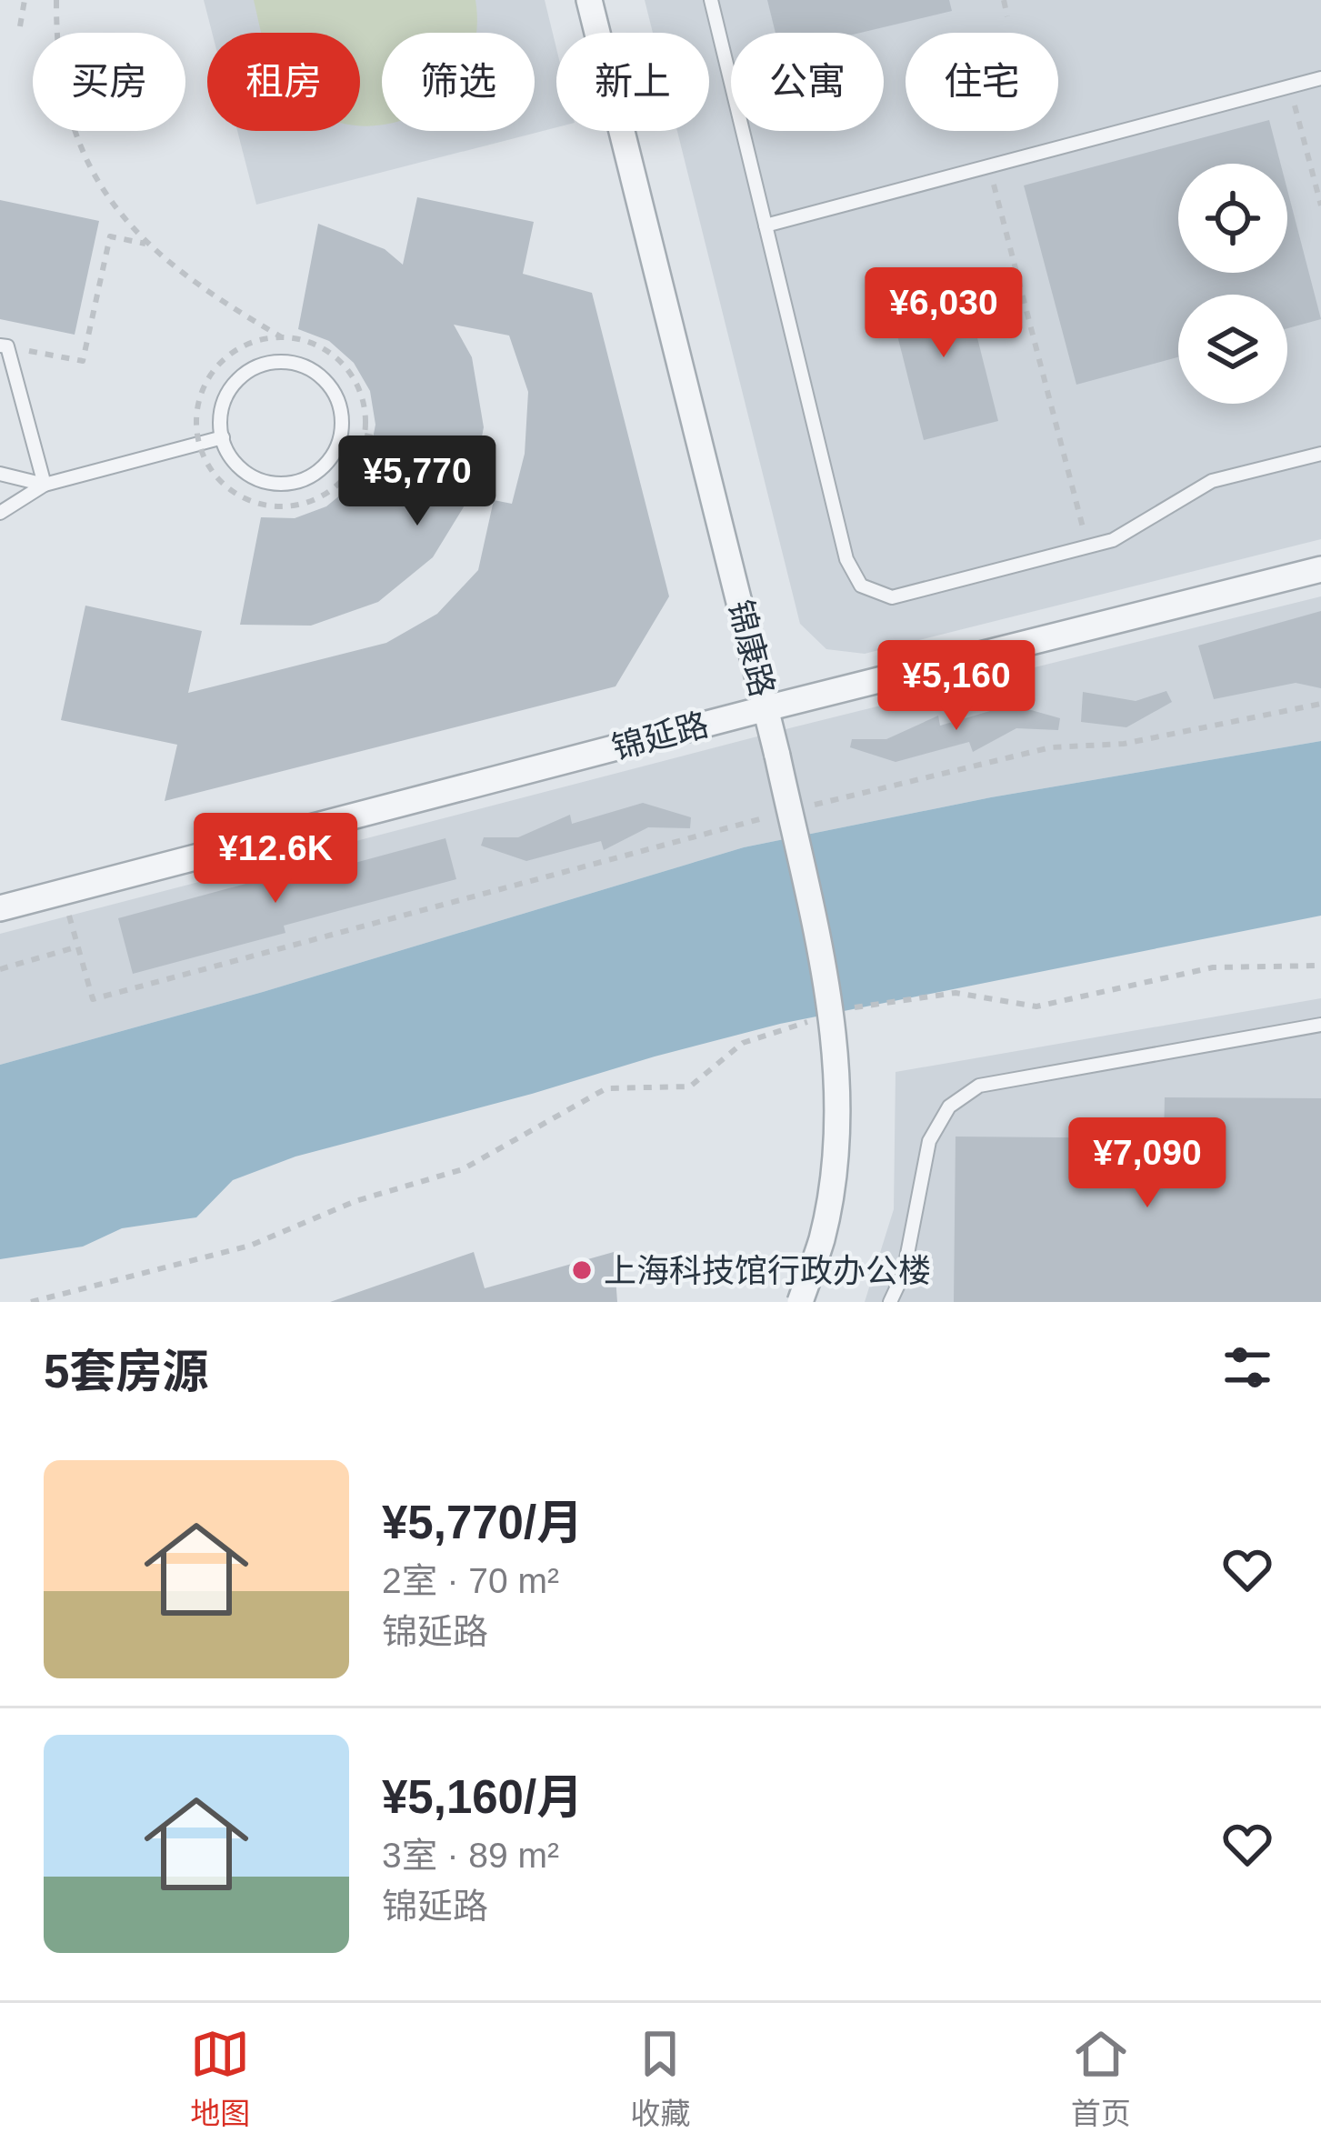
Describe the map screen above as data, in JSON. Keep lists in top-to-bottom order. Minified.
{"streets":{"street":["锦康路","锦延路"]},"crossings":[["锦康路","锦延路"]],"places":["上海科技馆行政办公楼"],"page":{"chip":["买房","租房","筛选","新上","公寓","住宅"],"price":["¥6,030","¥5,770","¥5,160","¥12.6K","¥7,090"],"heading":"5套房源","list":[{"name":"¥5,770/月","note":"2室 · 70 m² · 锦延路"},{"name":"¥5,160/月","note":"3室 · 89 m² · 锦延路"}],"tabs":["地图","收藏","首页"]}}
